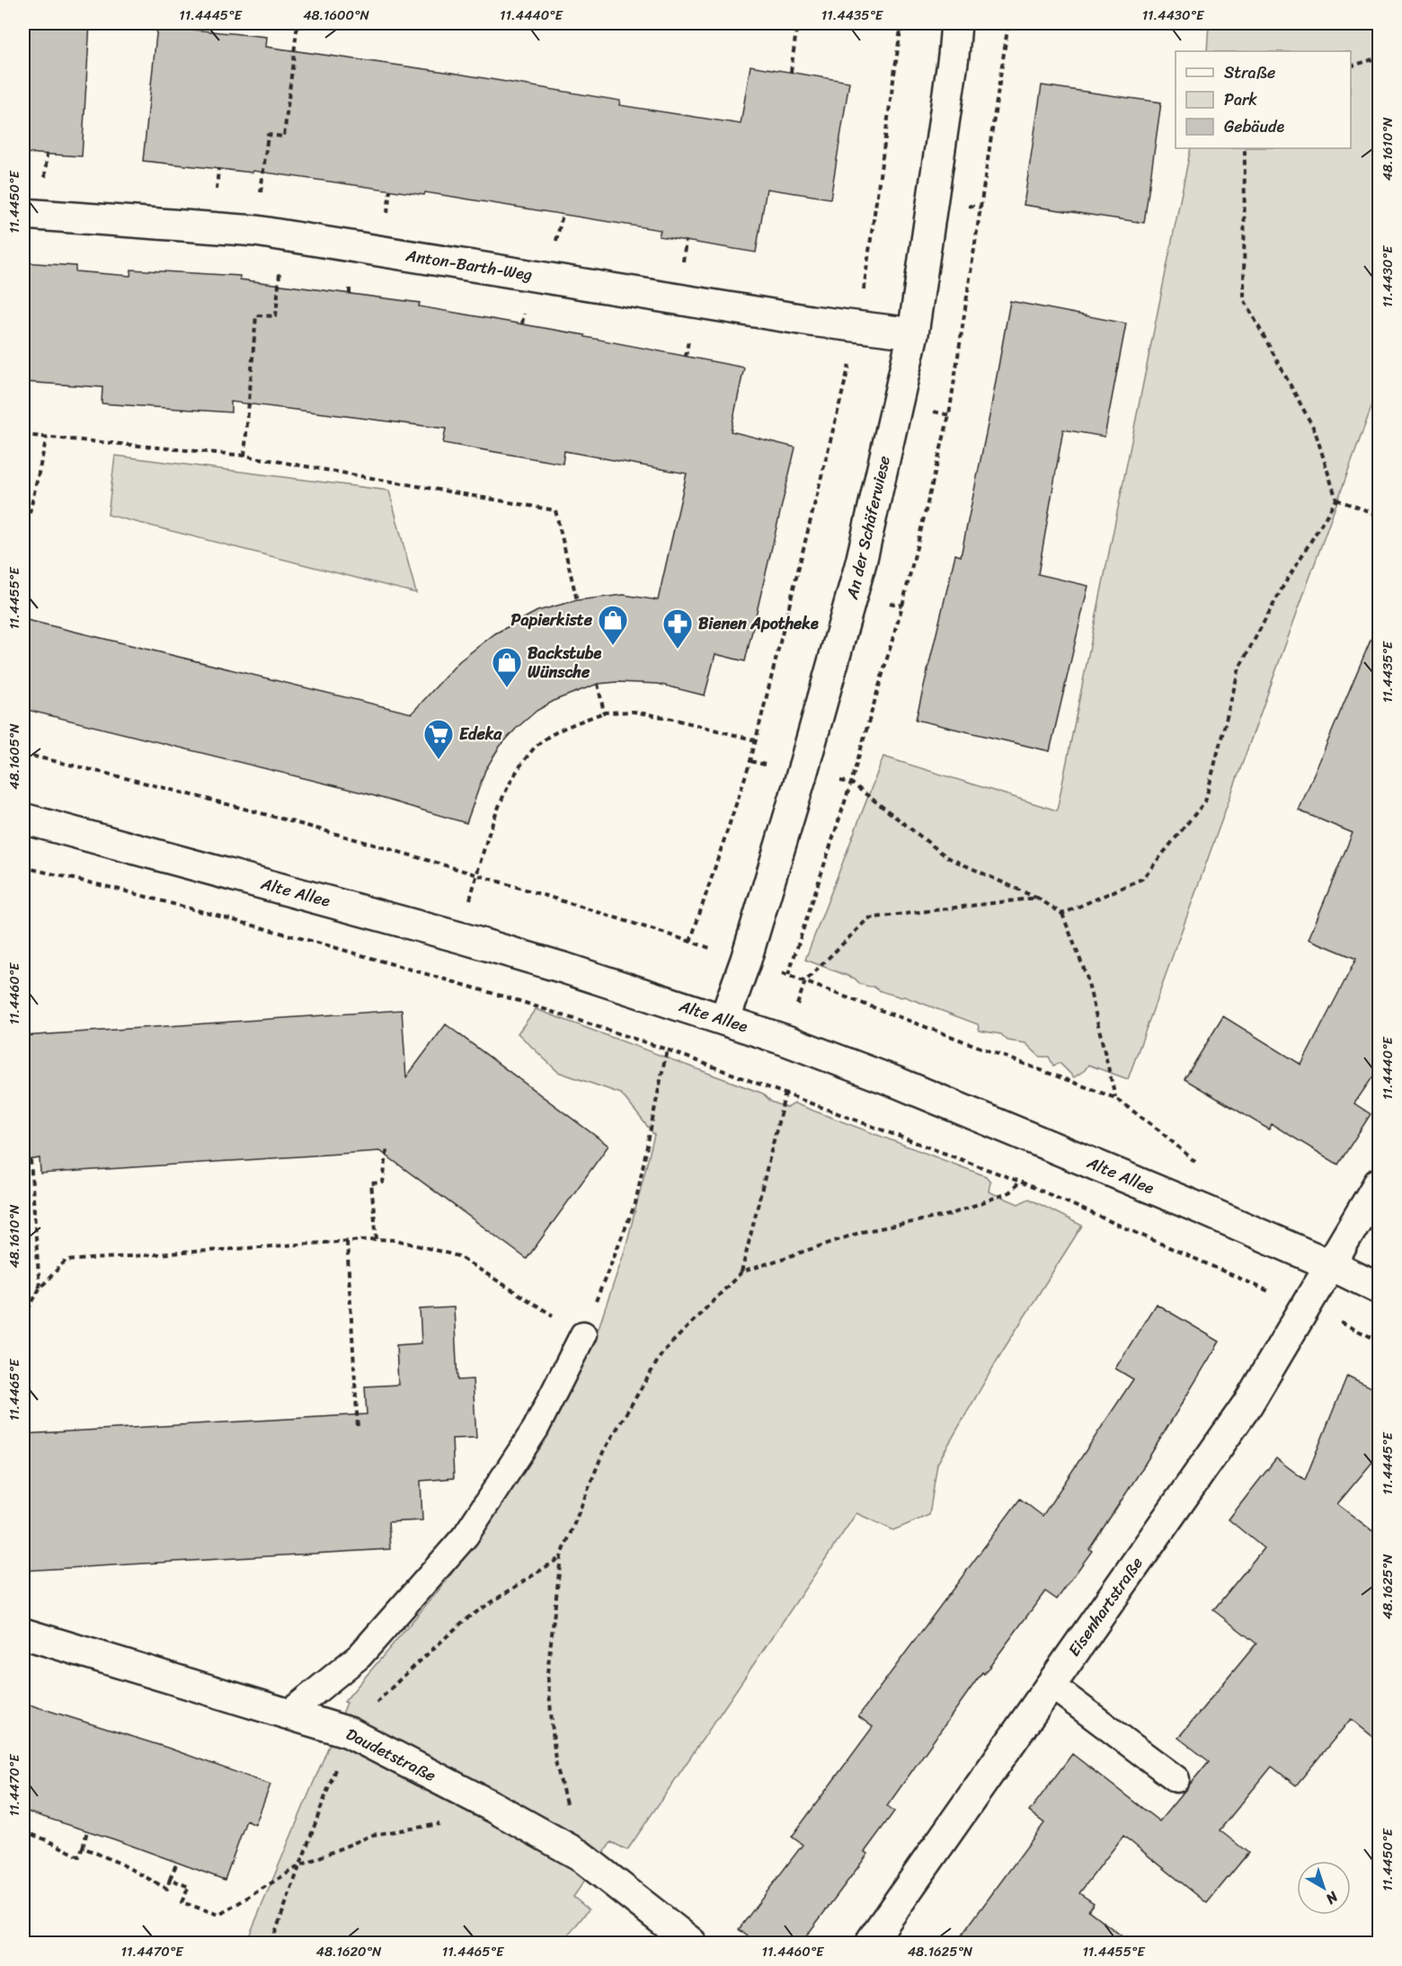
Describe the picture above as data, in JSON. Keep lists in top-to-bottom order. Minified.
{"streets":{"street":["Anton-Barth-Weg","An der Schäferwiese","Alte Allee","Eisenhartstraße","Daudetstraße"]},"crossings":[["Anton-Barth-Weg","An der Schäferwiese"],["An der Schäferwiese","Alte Allee"],["Alte Allee","Eisenhartstraße"]],"places":{"shop":["Papierkiste","Backstube Wünsche"],"pharmacy":["Bienen Apotheke"],"supermarket":["Edeka"]},"legend":["Straße","Park","Gebäude"],"north":"bottom right","coordinates":["11.4445°E","48.1600°N","11.4440°E","11.4435°E","11.4430°E","48.1610°N","11.4450°E","11.4455°E","48.1605°N","11.4460°E","11.4465°E","48.1625°N","11.4470°E","48.1620°N"]}
